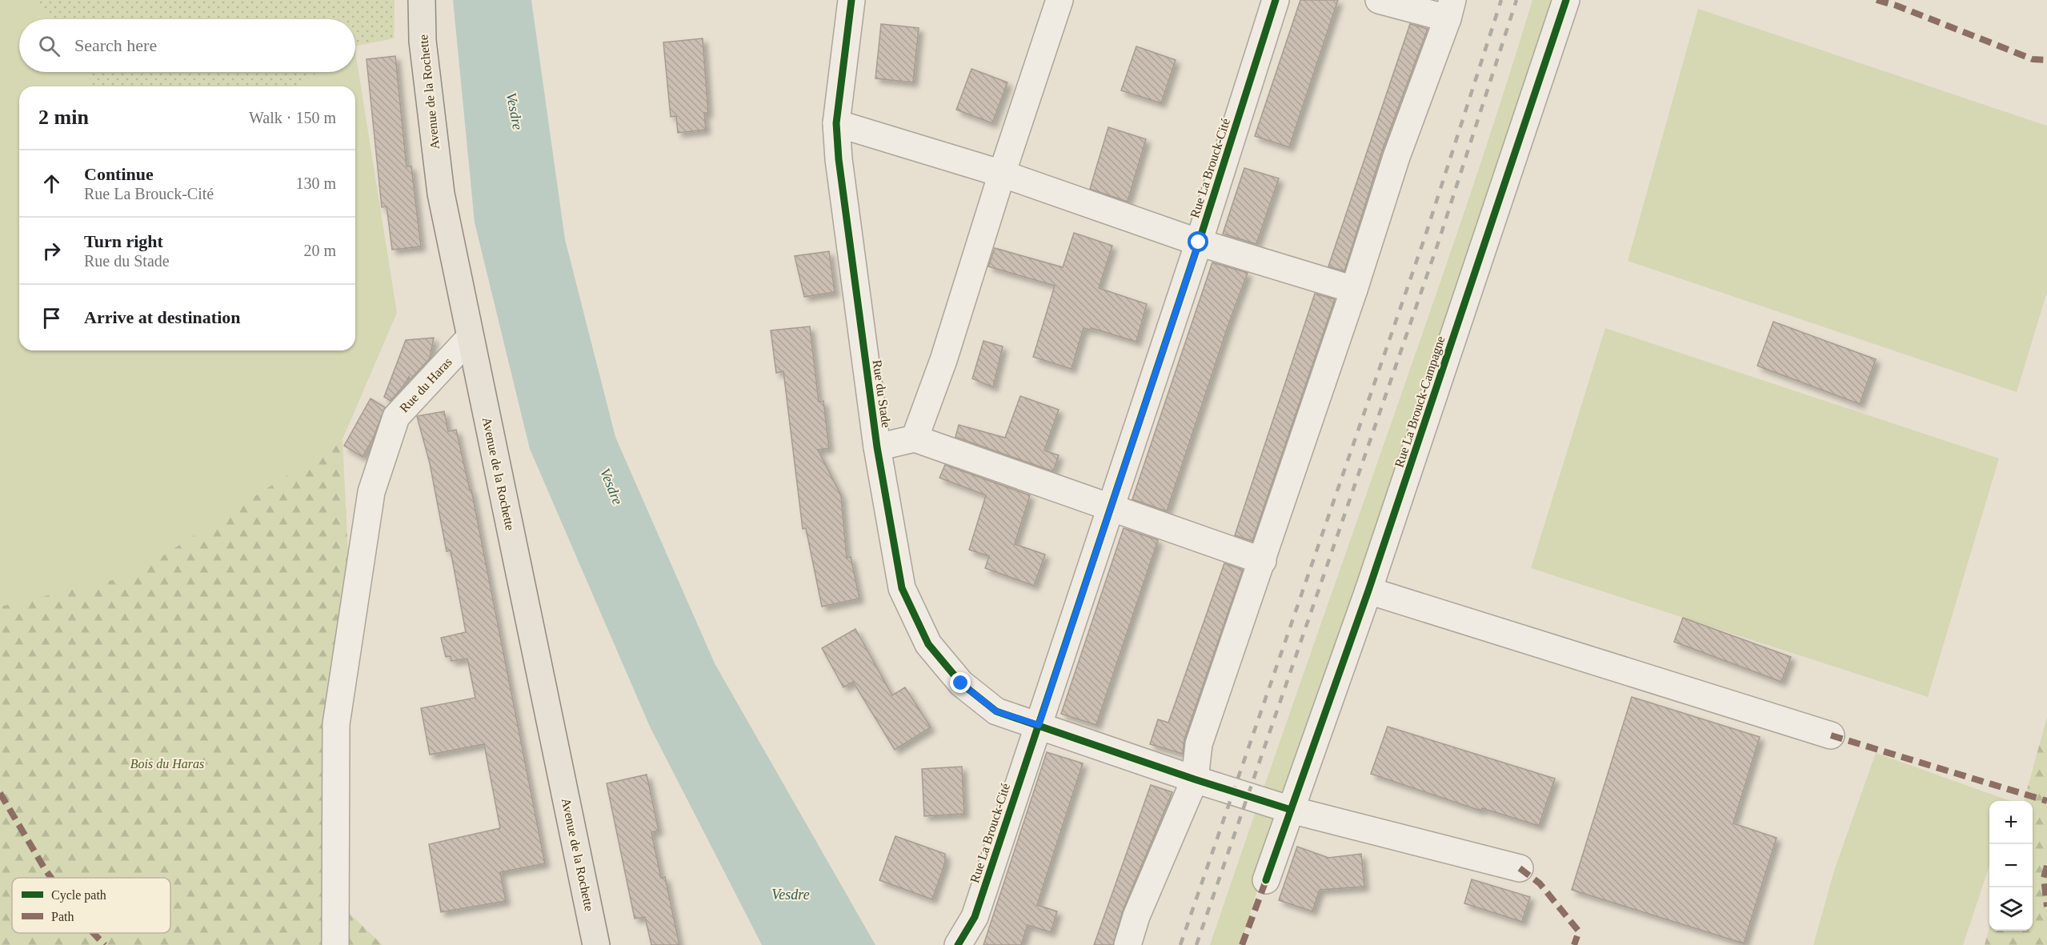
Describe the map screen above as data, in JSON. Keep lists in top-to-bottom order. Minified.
{"streets":{"main road":["Avenue de la Rochette"],"street":["Rue La Brouck-Cité","Rue du Haras","Rue du Stade","Rue La Brouck-Campagne"]},"crossings":[["Avenue de la Rochette","Rue du Haras"],["Rue La Brouck-Cité","Rue du Stade"]],"water":["Vesdre"],"parks":["Bois du Haras"],"legend":["Cycle path","Path"],"page":{"search":"Search here","heading":["2 min","Walk · 150 m"],"list":[["Continue","Rue La Brouck-Cité","130 m"],["Turn right","Rue du Stade","20 m"],"Arrive at destination"],"map_buttons":["+","−"]}}
